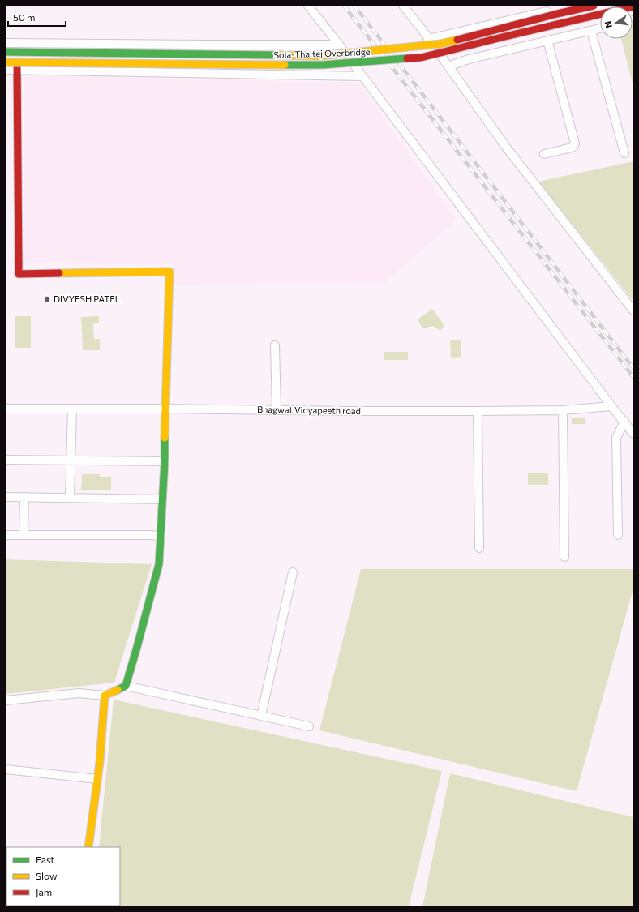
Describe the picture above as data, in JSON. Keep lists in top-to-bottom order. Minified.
{"streets":{"street":["Sola-Thaltej Overbridge","Bhagwat Vidyapeeth road"]},"places":["DIVYESH PATEL"],"legend":["Fast","Slow","Jam"],"scale_bar":"50 m","north":"left"}
